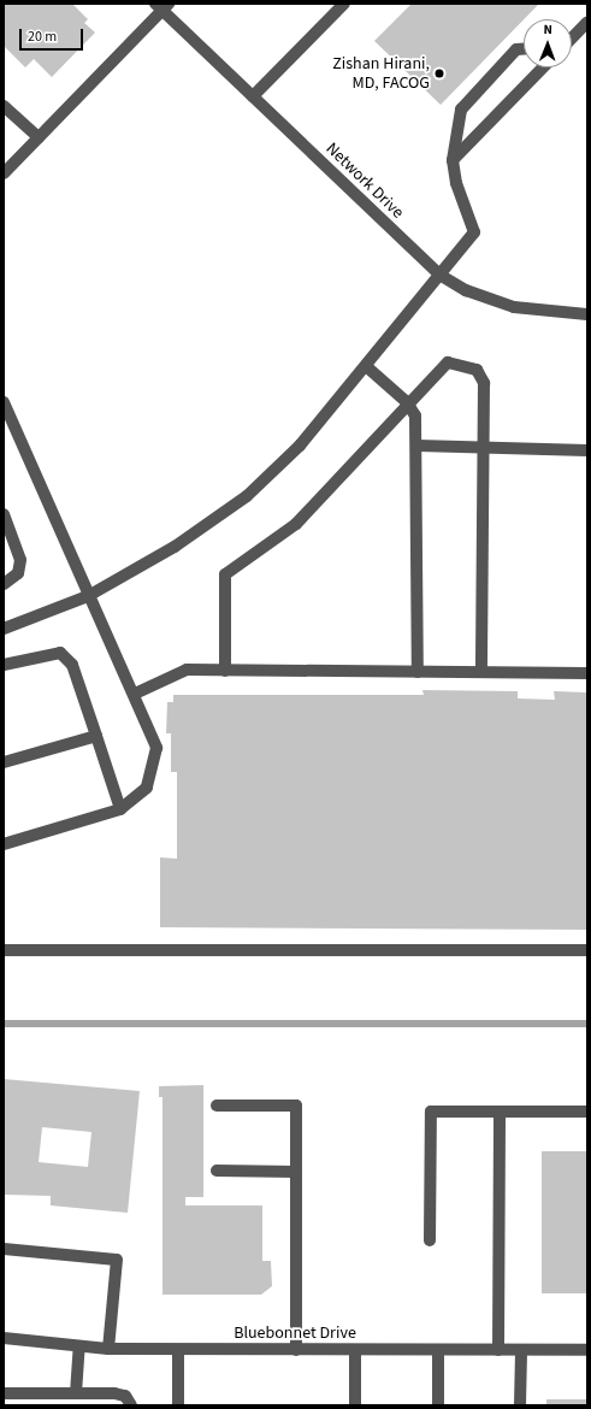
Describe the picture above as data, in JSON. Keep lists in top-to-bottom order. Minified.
{"streets":{"street":["Network Drive","Bluebonnet Drive"]},"places":["Zishan Hirani, MD, FACOG"],"scale_bar":"20 m","north":"top"}
